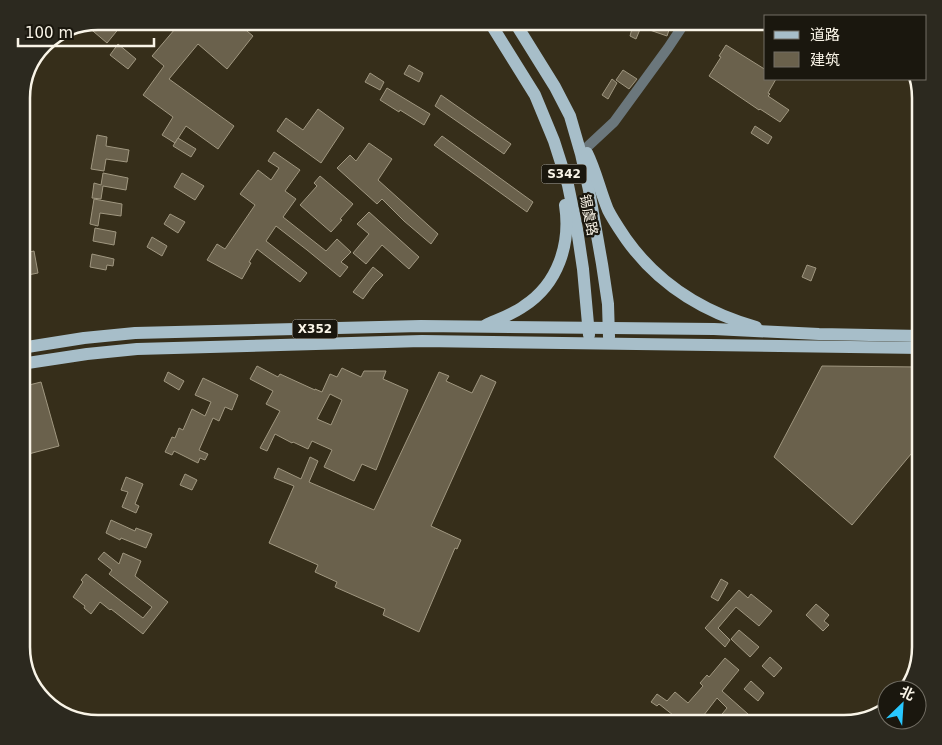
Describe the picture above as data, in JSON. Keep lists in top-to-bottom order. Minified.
{"streets":{"main road":["S342","锡虞路","X352"]},"crossings":[["锡虞路","X352"]],"legend":["道路","建筑"],"scale_bar":"100 m","north":"top right"}
